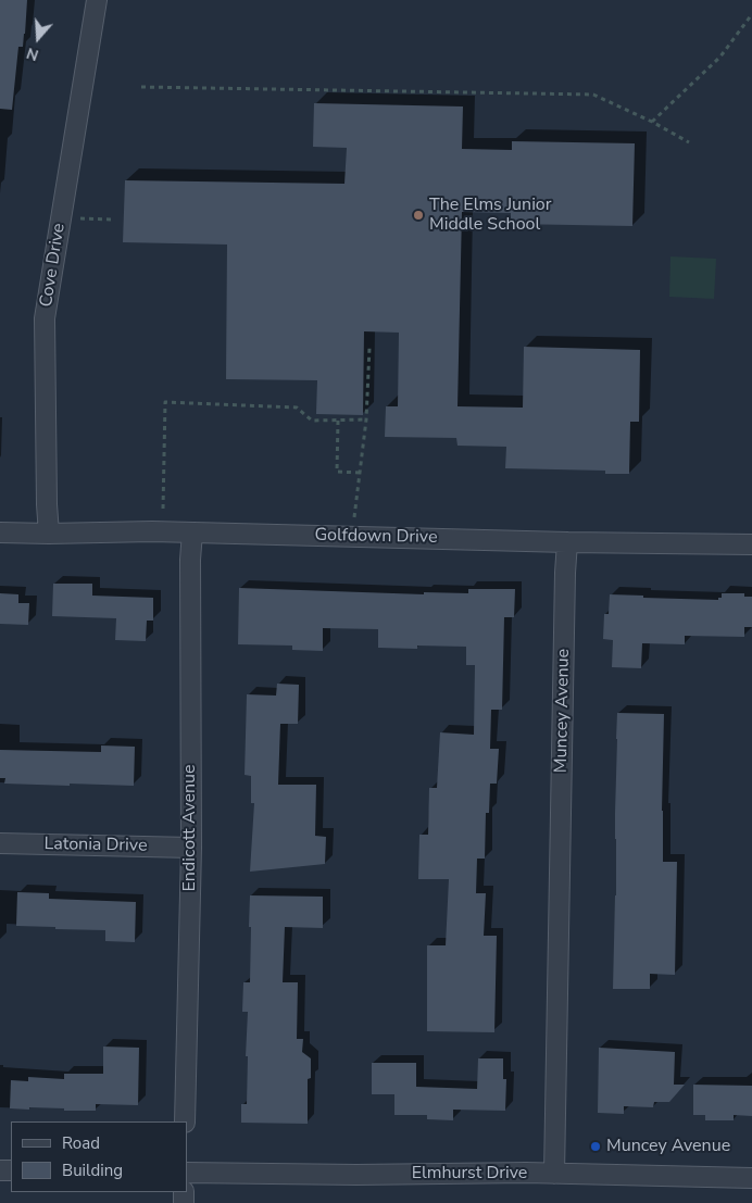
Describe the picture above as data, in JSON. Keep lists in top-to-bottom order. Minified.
{"streets":{"street":["Cove Drive","Golfdown Drive","Muncey Avenue","Endicott Avenue","Latonia Drive","Elmhurst Drive"]},"crossings":[["Cove Drive","Golfdown Drive"],["Golfdown Drive","Muncey Avenue"],["Golfdown Drive","Endicott Avenue"],["Muncey Avenue","Elmhurst Drive"],["Endicott Avenue","Latonia Drive"]],"places":["The Elms Junior Middle School","Muncey Avenue"],"legend":["Road","Building"],"north":"bottom"}
